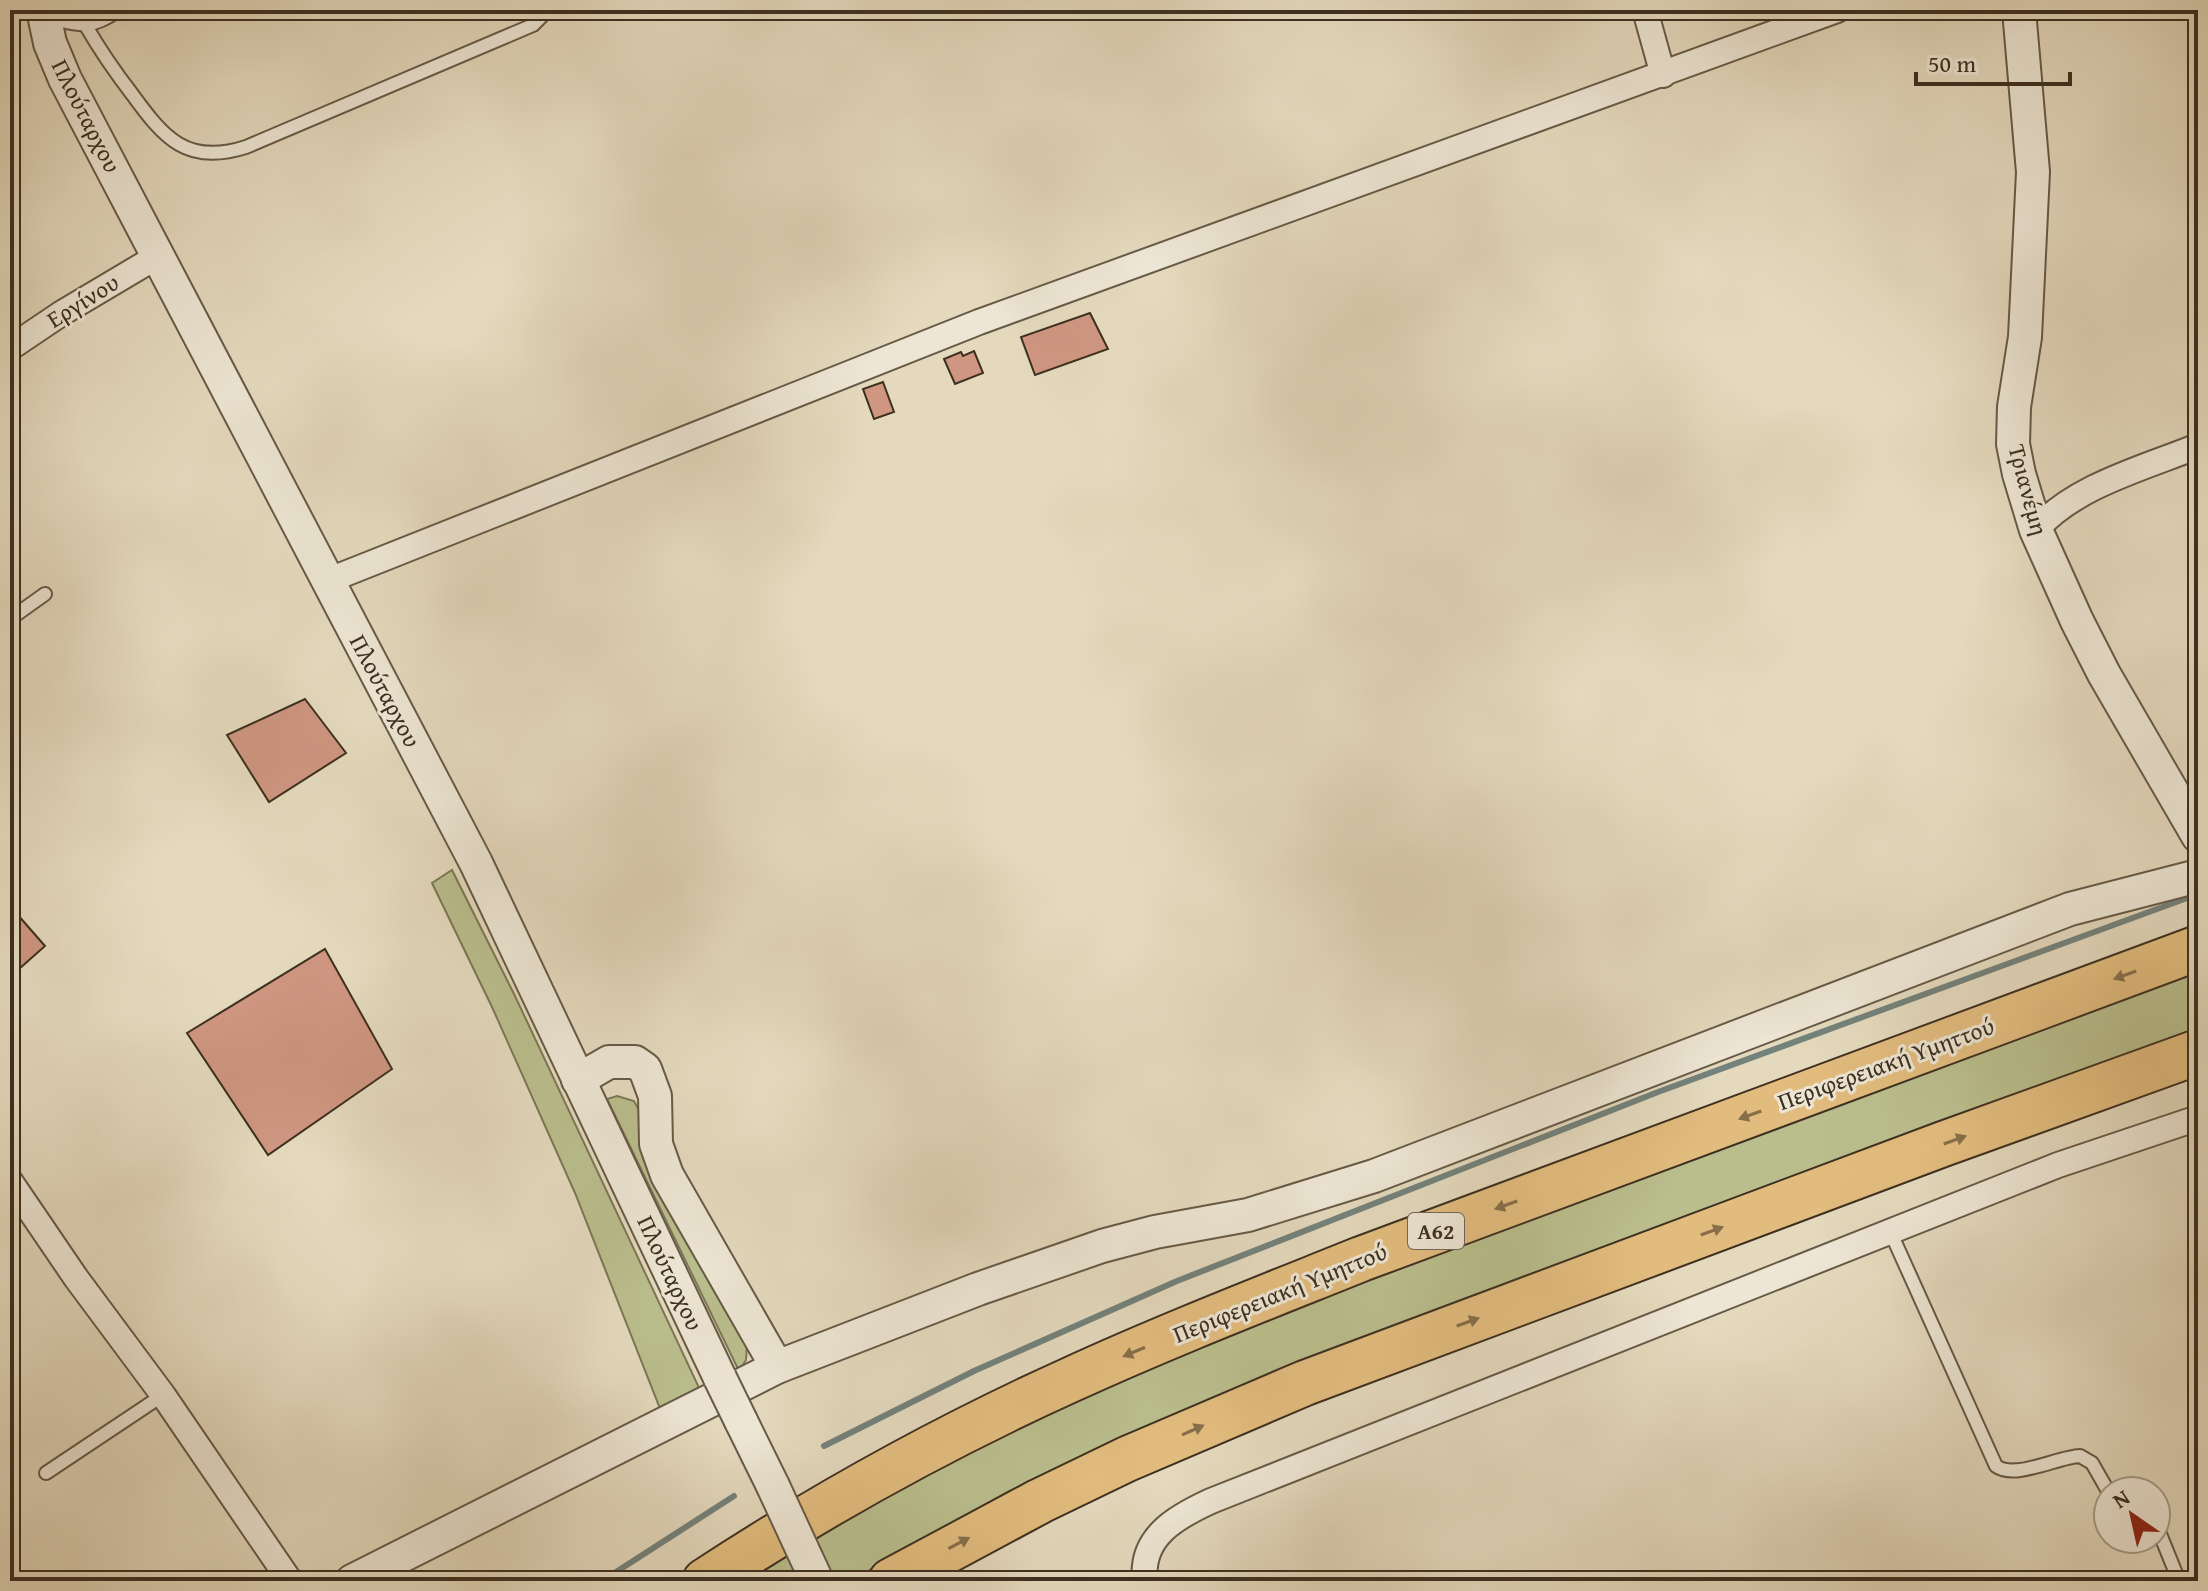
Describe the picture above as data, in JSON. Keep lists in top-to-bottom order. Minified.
{"streets":{"highway":["Περιφερειακή Υμηττού","Α62"],"street":["Πλούταρχου","Εργίνου","Τριανέμη"]},"crossings":[["Πλούταρχου","Εργίνου"]],"scale_bar":"50 m","north":"top left"}
